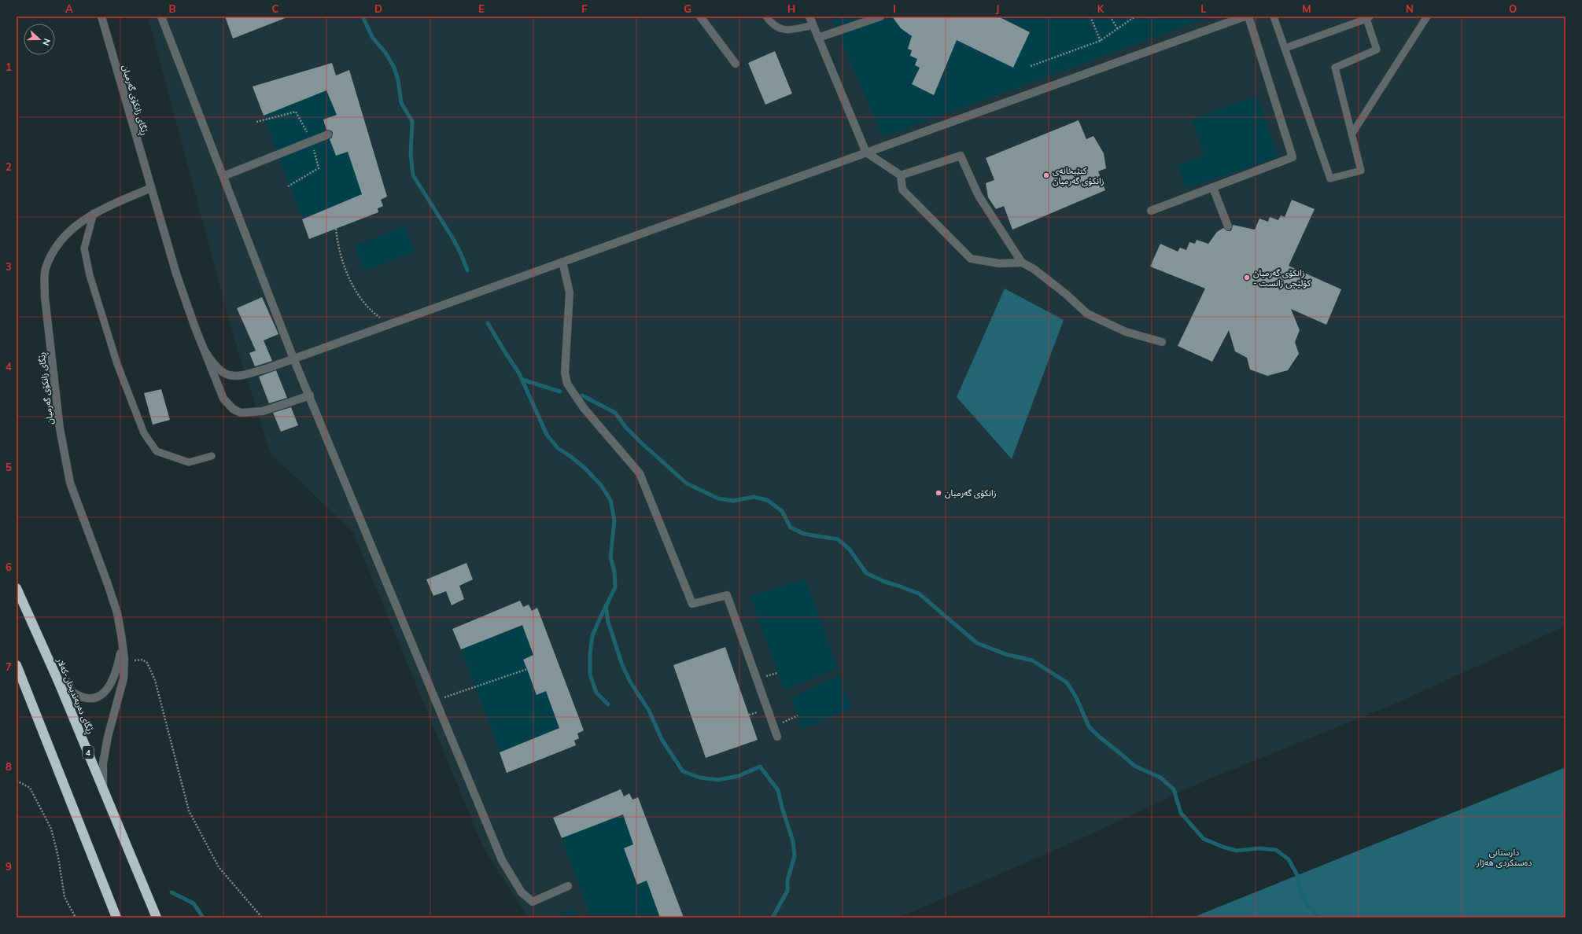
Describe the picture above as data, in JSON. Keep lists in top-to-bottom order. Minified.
{"streets":{"highway":["ڕێگای دەربەندیخان-کەلار","4"],"street":["ڕێگای زانکۆی گەرمیان"]},"parks":["دارستانی دەستکردی هەژار"],"places":["کتێبخانەی زانکۆی گەرمیان","زانکۆی گەرمیان - کۆلێجی زانست","زانکۆی گەرمیان"],"north":"right","grid":{"columns":["A","B","C","D","E","F","G","H","I","J","K","L","M","N","O"],"rows":["1","2","3","4","5","6","7","8","9"]}}
